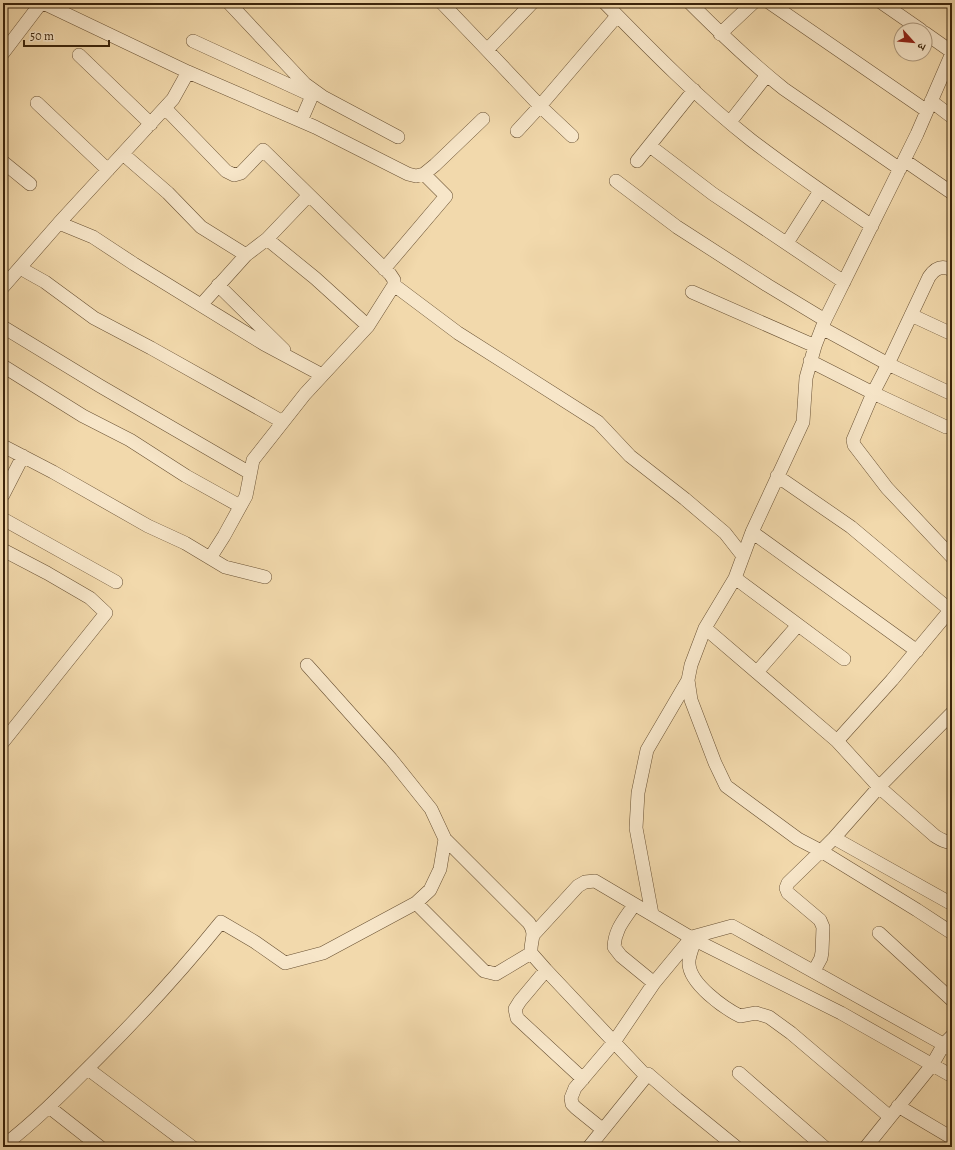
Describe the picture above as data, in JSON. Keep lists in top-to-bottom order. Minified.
{"scale_bar":"50 m","north":"bottom right"}
